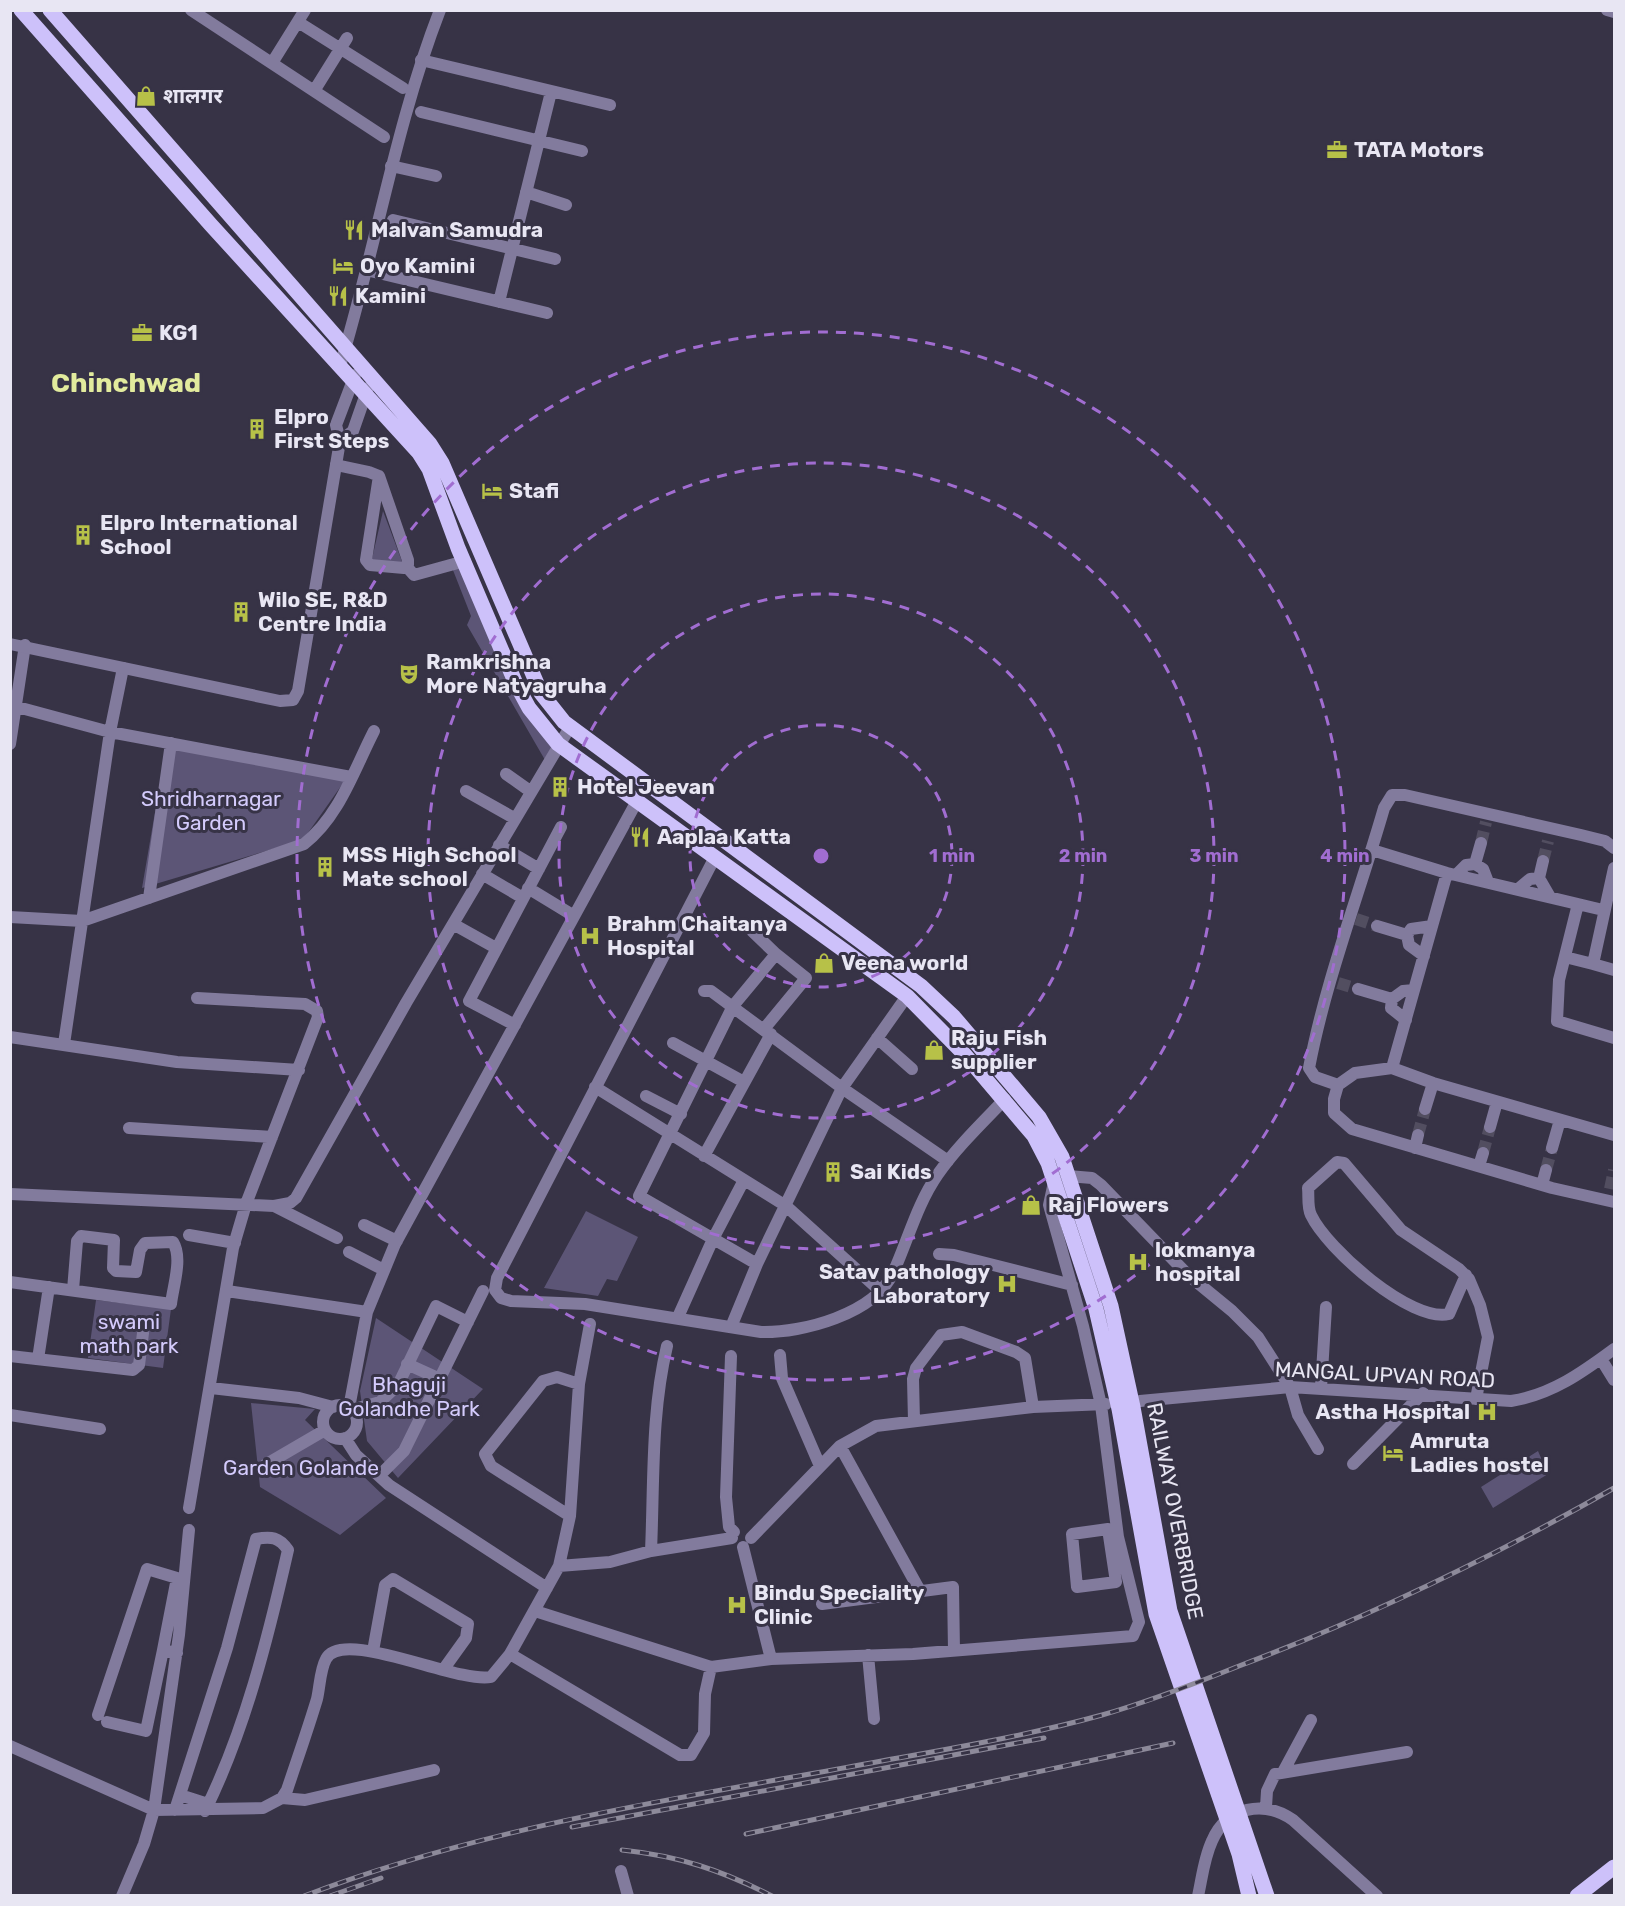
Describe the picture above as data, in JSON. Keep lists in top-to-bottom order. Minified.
{"streets":{"main road":["RAILWAY OVERBRIDGE"],"street":["MANGAL UPVAN ROAD"]},"districts":["Chinchwad"],"parks":["Shridharnagar Garden","swami math park","Bhaguji Golandhe Park","Garden Golande"],"places":{"shop":["शालगर","Veena world","Raju Fish supplier","Raj Flowers"],"office":["TATA Motors","KG1"],"restaurant":["Malvan Samudra","Kamini","Aaplaa Katta"],"hotel":["Oyo Kamini","Stafi","Amruta Ladies hostel"],"building":["Elpro First Steps","Elpro International School","Wilo SE, R&D Centre India","Hotel Jeevan","MSS High School Mate school","Sai Kids"],"theatre":["Ramkrishna More Natyagruha"],"hospital":["Brahm Chaitanya Hospital","lokmanya hospital","Satav pathology Laboratory","Astha Hospital","Bindu Speciality Clinic"]},"rings":["1 min","2 min","3 min","4 min"]}
